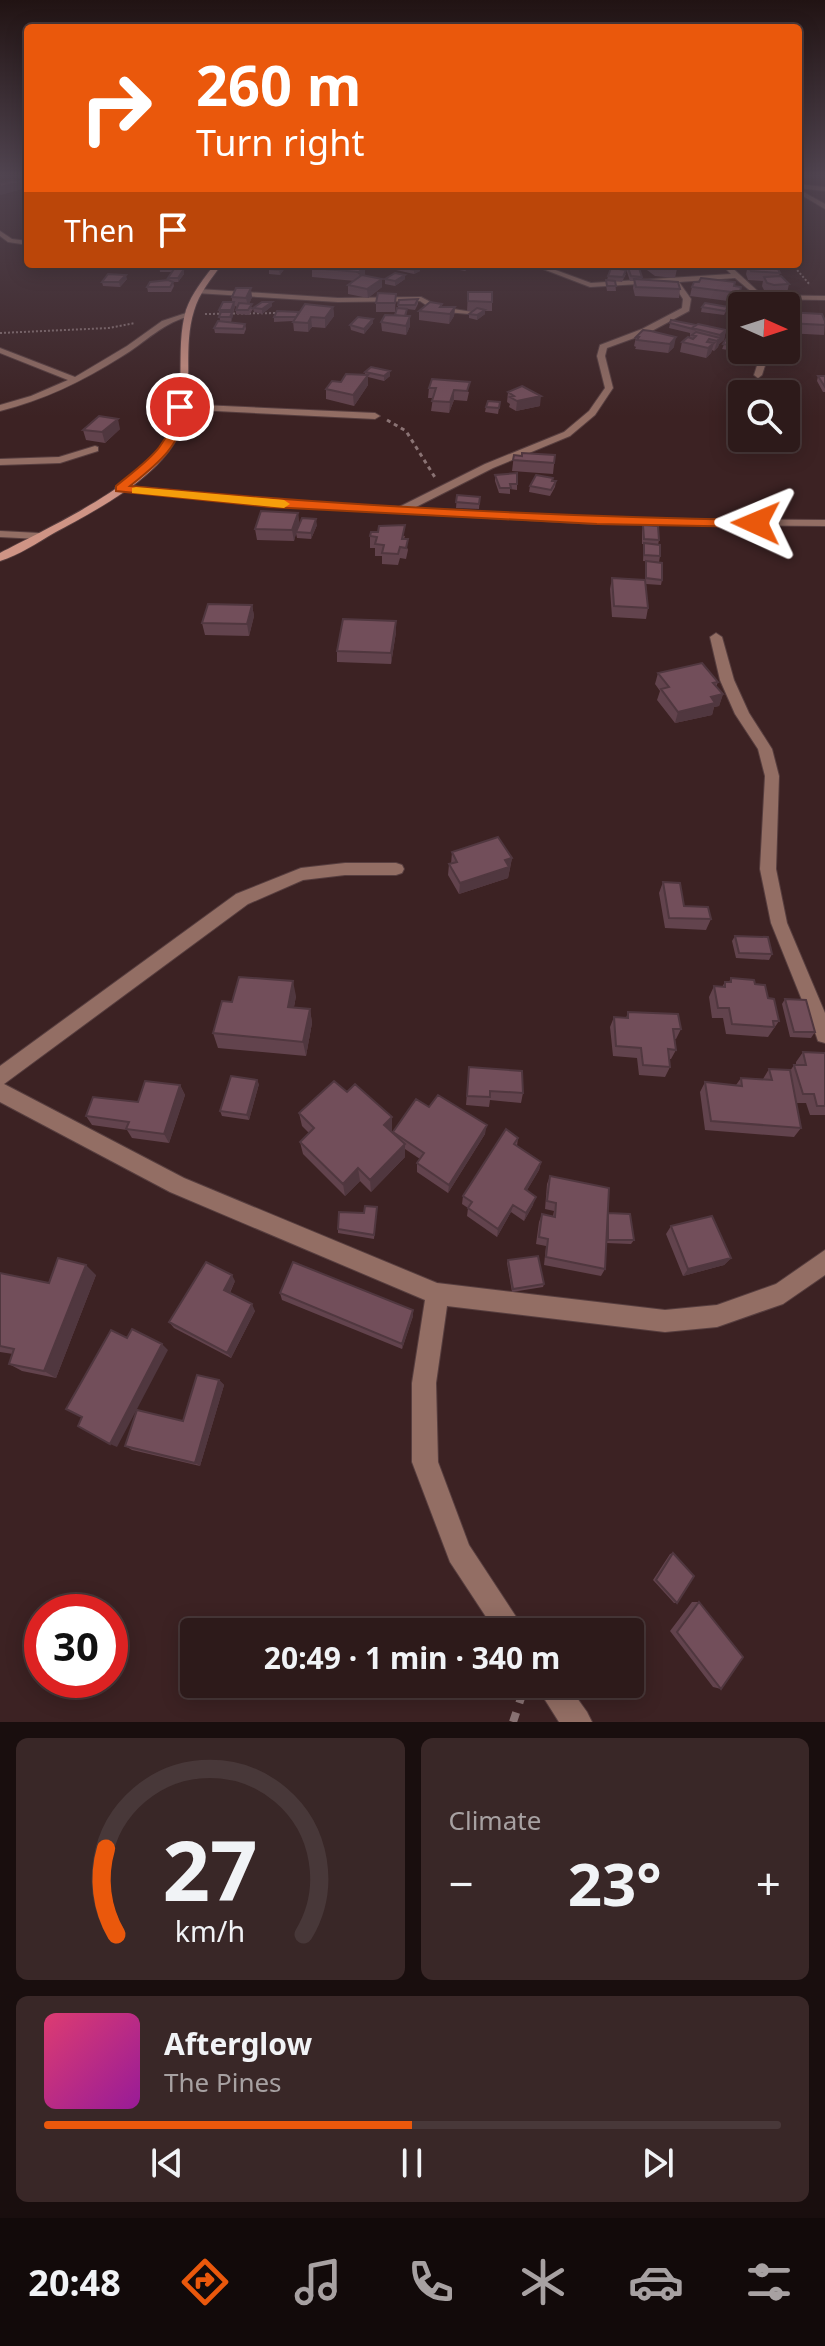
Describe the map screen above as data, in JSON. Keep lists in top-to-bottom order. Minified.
{"north":"right","page":{"turn":["260 m","Turn right"],"then":"Then","limit":"30","trip":"20:49 · 1 min · 340 m","tile":"Climate","heat":["−","23°","+"],"song":["Afterglow","The Pines"],"tabs":"20:48","gauge":["27","km/h"]}}
